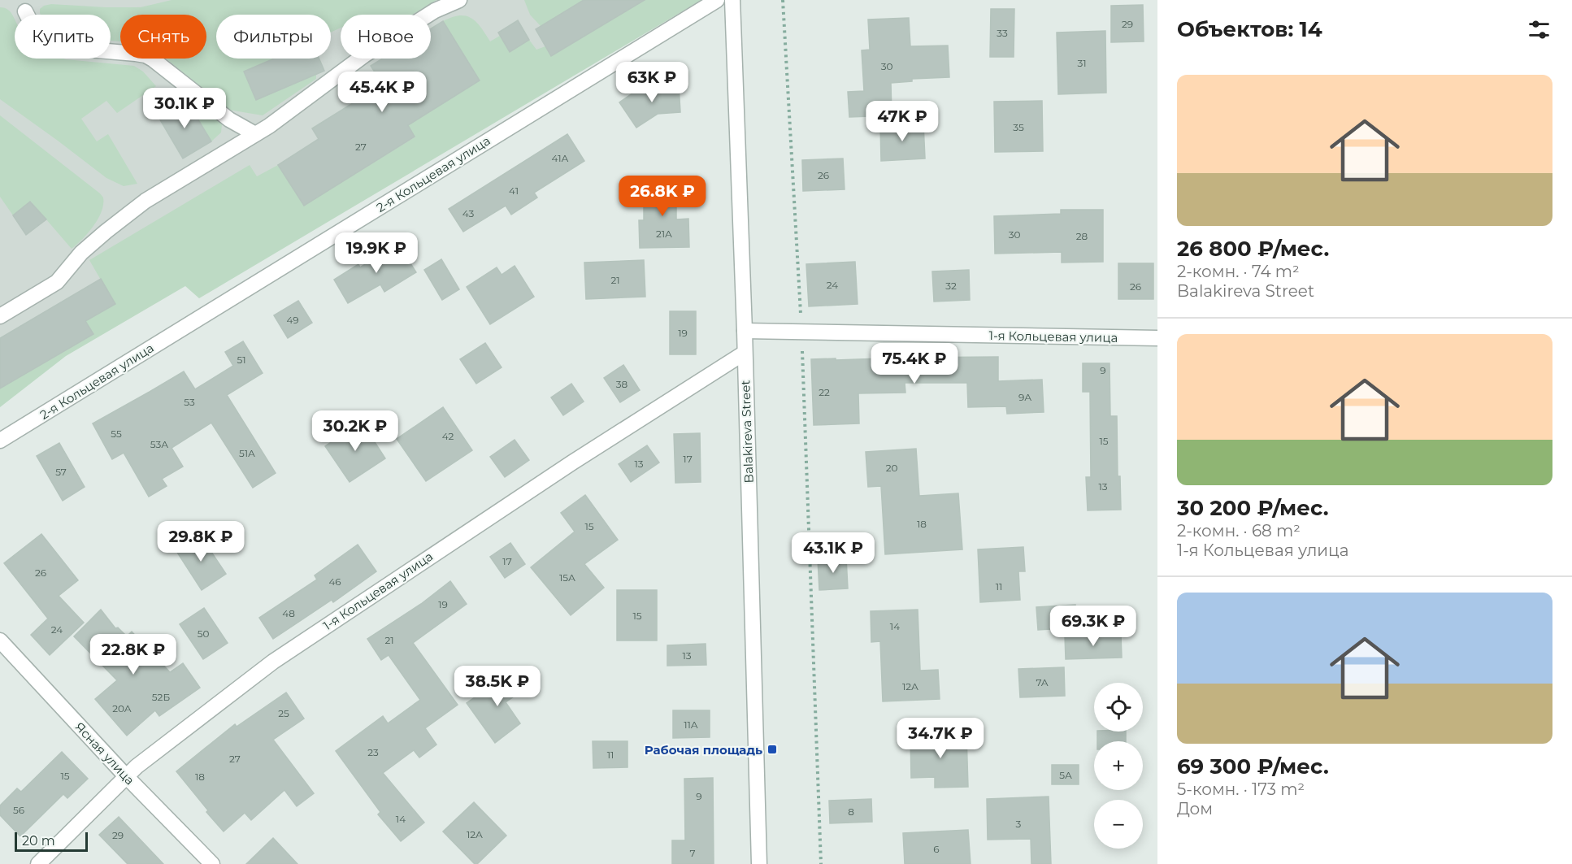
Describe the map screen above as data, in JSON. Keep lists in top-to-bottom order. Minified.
{"streets":{"street":["2-я Кольцевая улица","1-я Кольцевая улица","Balakireva Street","Ясная улица"]},"crossings":[["1-я Кольцевая улица","Balakireva Street"],["1-я Кольцевая улица","Ясная улица"]],"places":{"transit":["Рабочая площадь"]},"house_numbers":["29","33","31","30","35","27","41А","26","41","43","21А","30","28","21","24","32","26","49","19","51","9","38","22","9А","53","55","42","15","53А","51А","17","13","20","57","13","18","15","17","26","15А","46","11","19","48","15","14","24","50","21","13","7А","12А","52Б","20А","25","11А","23","11","27","5А","15","18","9","56","8","14","3","12А","29","6","7"],"scale_bar":"20 m","page":{"heading":"Объектов: 14","chip":["Купить","Снять","Фильтры","Новое"],"list":[{"name":"26 800 ₽/мес.","note":"2-комн. · 74 m² · Balakireva Street"},{"name":"30 200 ₽/мес.","note":"2-комн. · 68 m² · 1-я Кольцевая улица"},{"name":"69 300 ₽/мес.","note":"5-комн. · 173 m² · Дом"}],"price":["63K ₽","45.4K ₽","30.1K ₽","47K ₽","26.8K ₽","19.9K ₽","75.4K ₽","30.2K ₽","29.8K ₽","43.1K ₽","69.3K ₽","22.8K ₽","38.5K ₽","34.7K ₽"],"map_buttons":["+","−"],"scale":"20 m"}}
